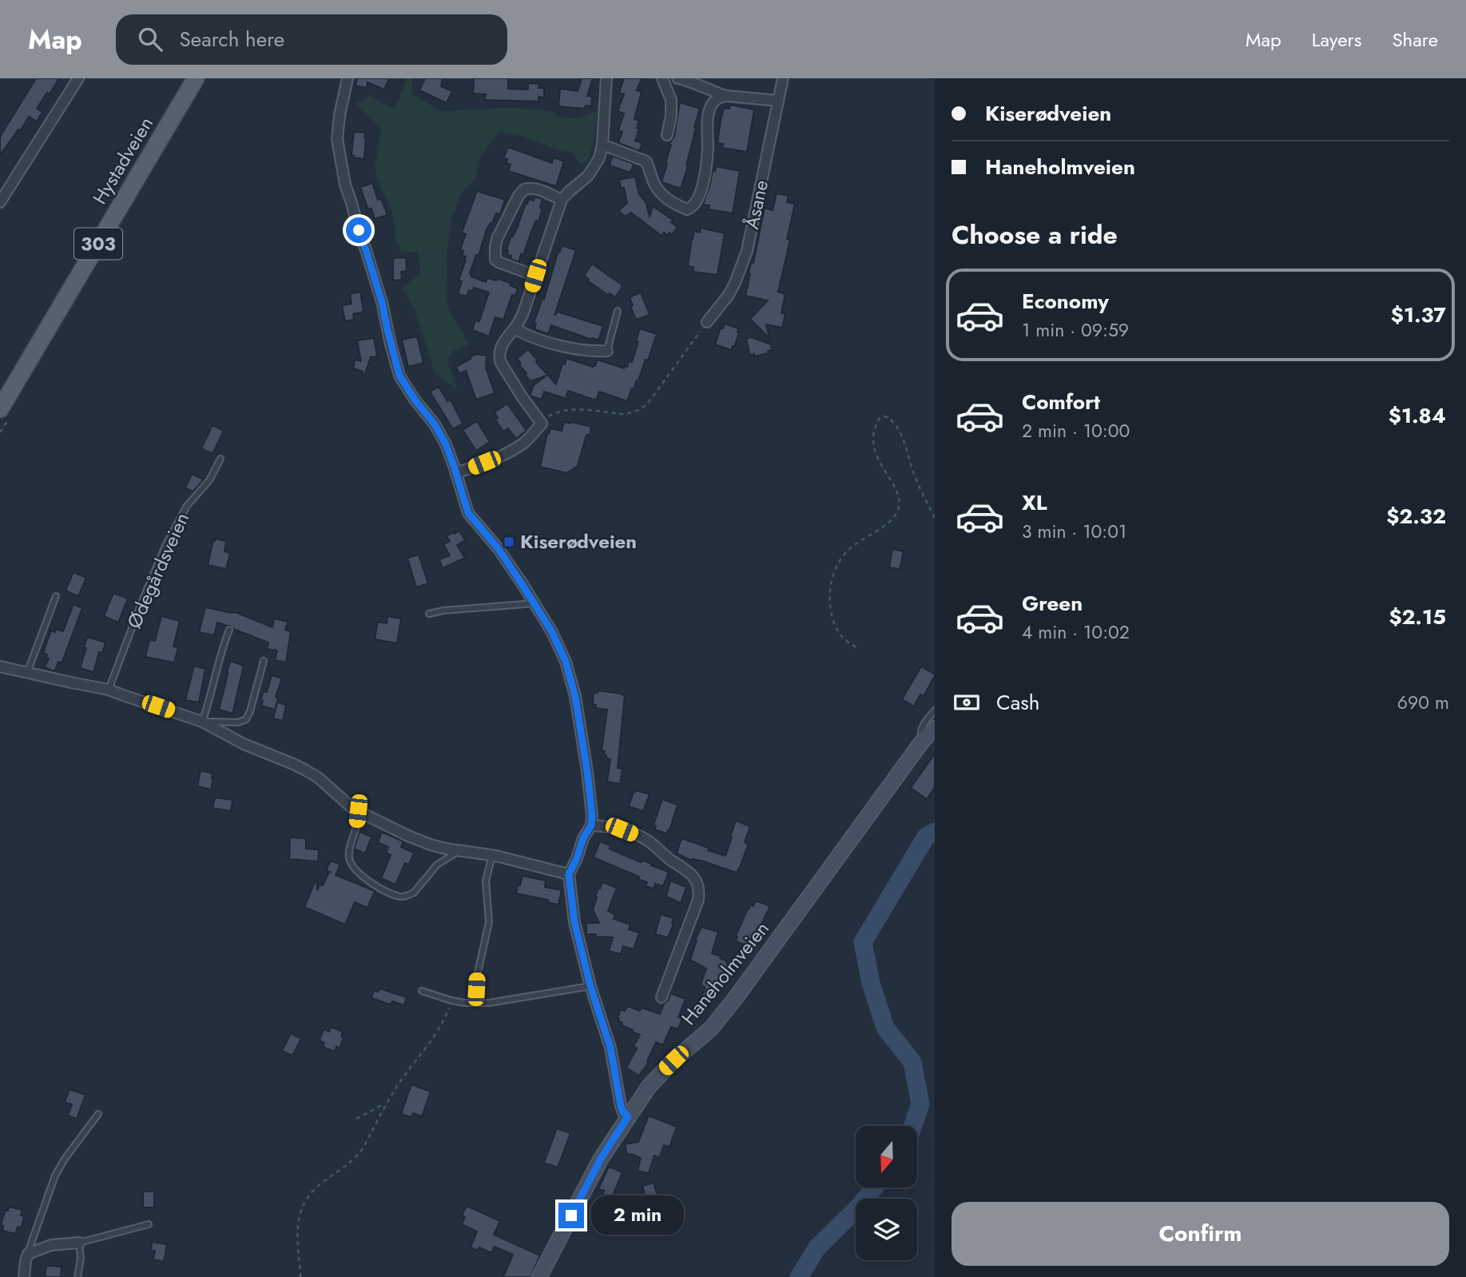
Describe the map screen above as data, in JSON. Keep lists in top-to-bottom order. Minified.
{"streets":{"main road":["Hystadveien","303","Haneholmveien"],"street":["Åsane"],"lane":["Ødegårdsveien"]},"places":{"transit":["Kiserødveien"]},"north":"bottom","page":{"header":"Map","search":"Search here","nav":["Map","Layers","Share"],"banner":["Kiserødveien","Haneholmveien"],"heading":"Choose a ride","list":[{"name":"Economy","note":"1 min · 09:59","value":"$1.37"},{"name":"Comfort","note":"2 min · 10:00","value":"$1.84"},{"name":"XL","note":"3 min · 10:01","value":"$2.32"},{"name":"Green","note":"4 min · 10:02","value":"$2.15"}],"pay":["Cash","690 m"],"buttons":"Confirm","bubble":"2 min"}}
